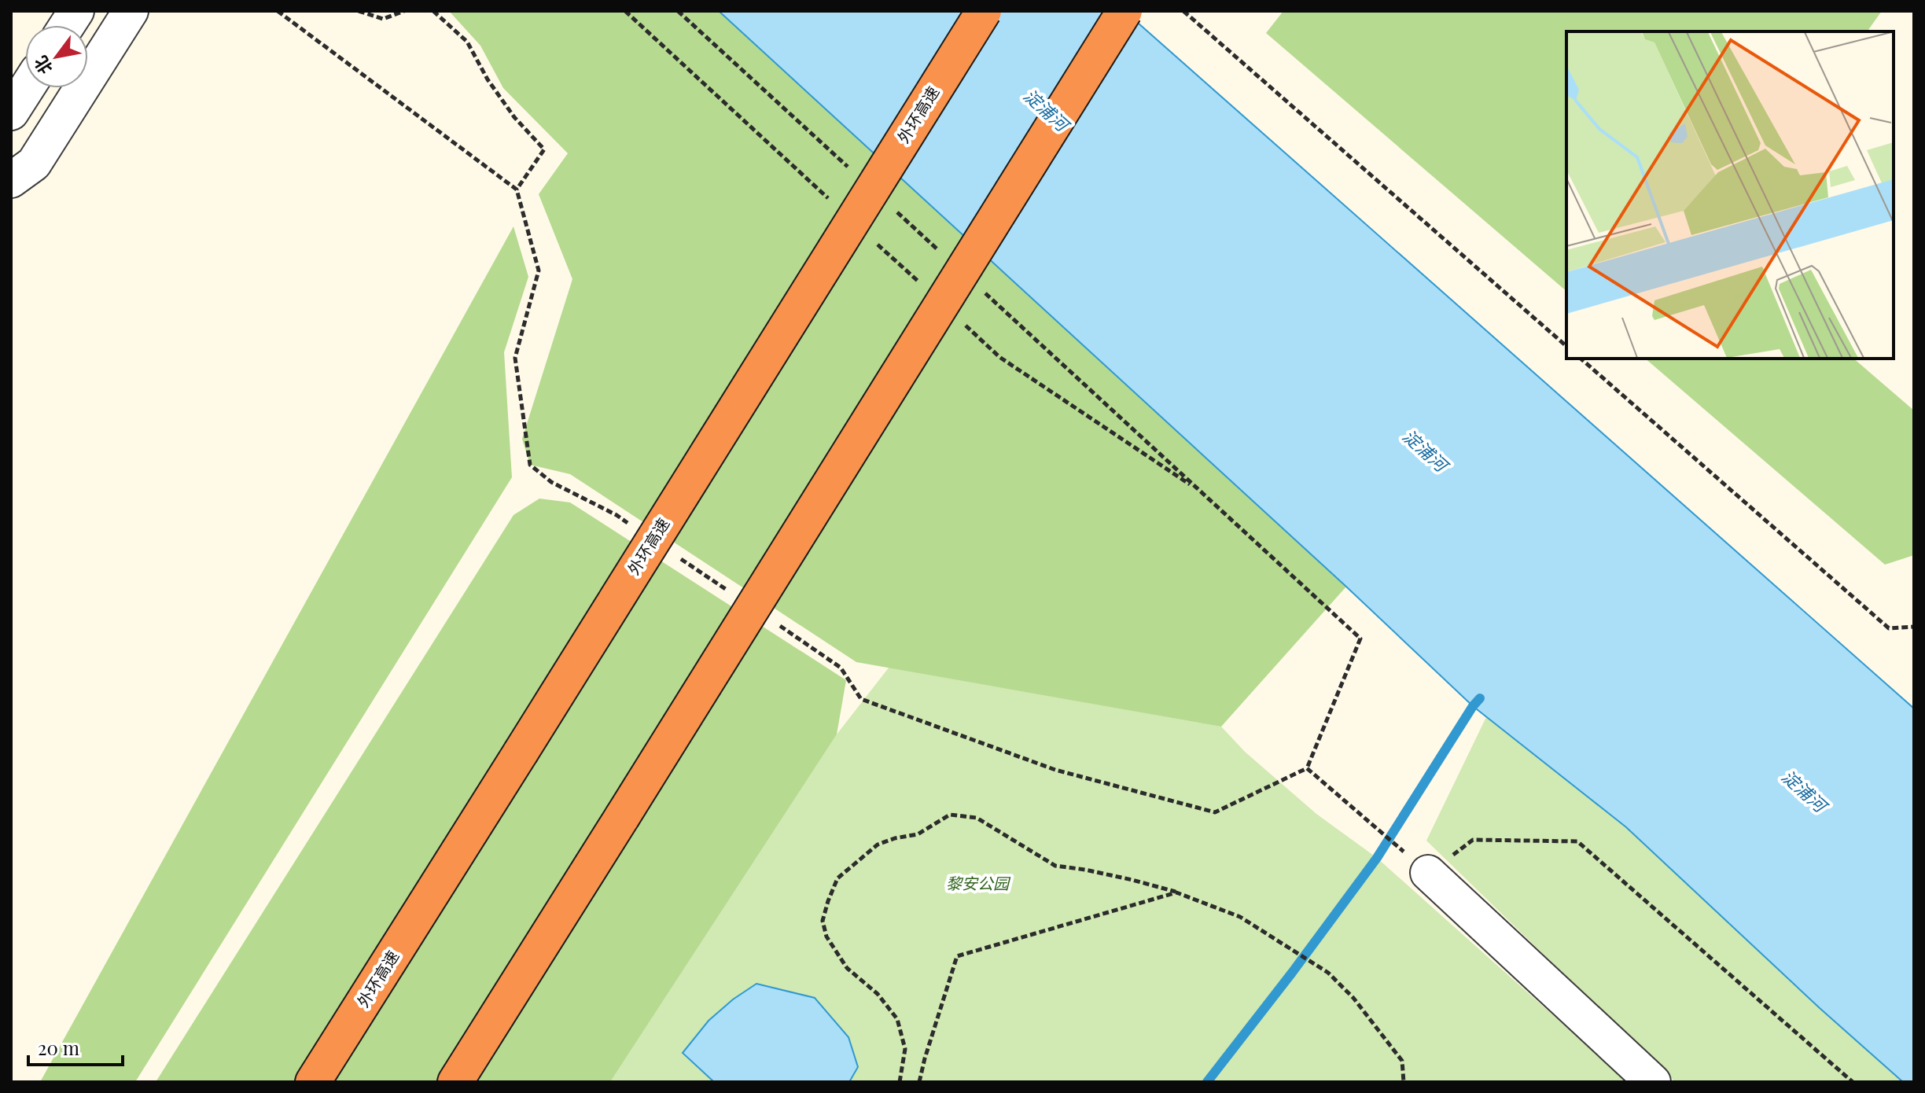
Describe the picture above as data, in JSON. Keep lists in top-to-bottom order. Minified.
{"streets":{"highway":["外环高速"]},"water":["淀浦河"],"parks":["黎安公园"],"scale_bar":"20 m","north":"bottom left"}
